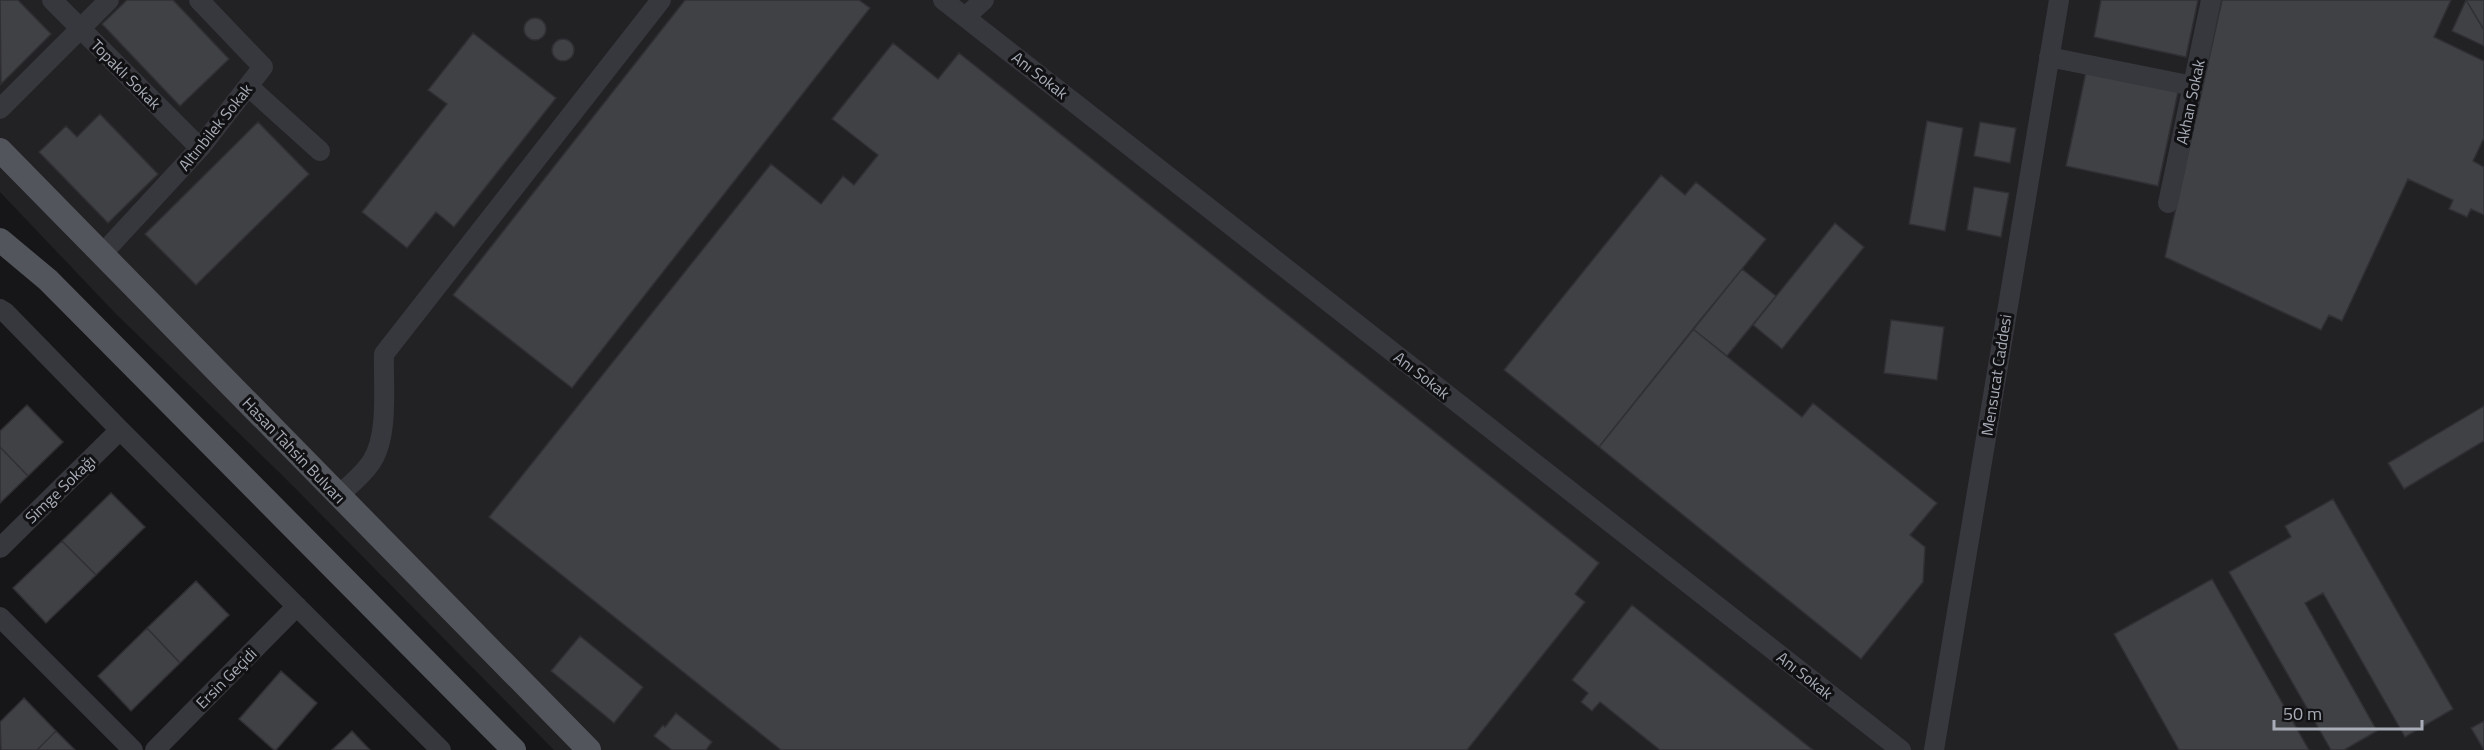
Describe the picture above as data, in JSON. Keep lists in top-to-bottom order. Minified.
{"streets":{"main road":["Hasan Tahsin Bulvarı"],"street":["Topaklı Sokak","Anı Sokak","Akhan Sokak","Altınbilek Sokak","Mensucat Caddesi","Simge Sokağı","Ersin Geçidi"]},"crossings":[["Topaklı Sokak","Altınbilek Sokak"],["Altınbilek Sokak","Hasan Tahsin Bulvarı"]],"scale_bar":"50 m"}
